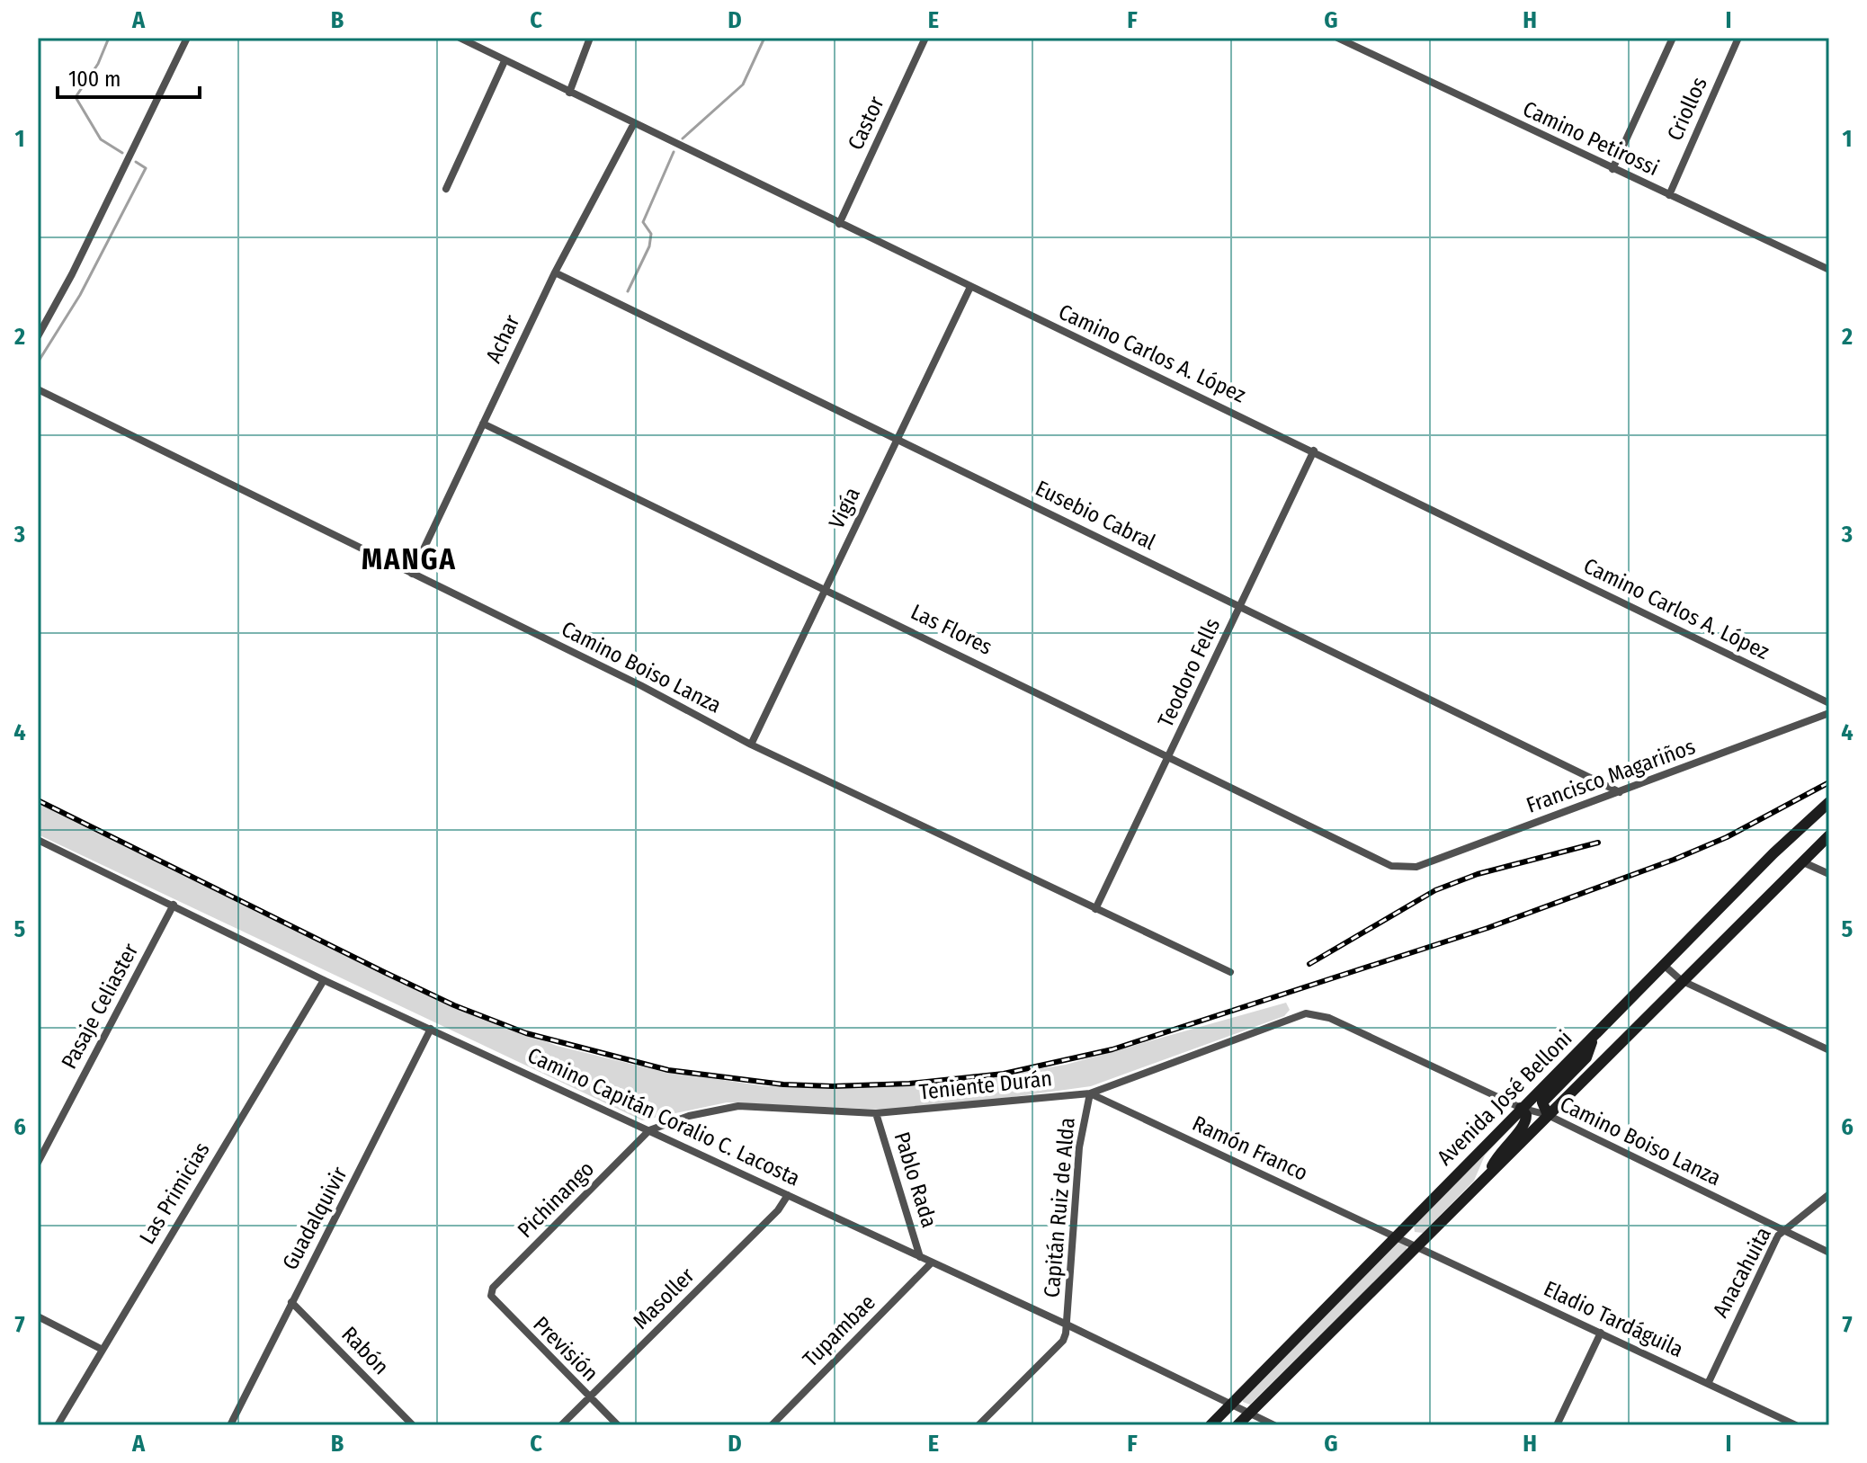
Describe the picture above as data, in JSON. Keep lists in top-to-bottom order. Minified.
{"streets":{"main road":["Avenida José Belloni"],"street":["Criollos","Castor","Camino Petirossi","Achar","Camino Carlos A. López","Vigía","Eusebio Cabral","Las Flores","Camino Boiso Lanza","Teodoro Fells","Francisco Magariños","Pasaje Celiaster","Teniente Durán","Camino Capitán Coralio C. Lacosta","Ramón Franco","Pablo Rada","Las Primicias","Pichinango","Capitán Ruiz de Alda","Guadalquivir","Anacahuita","Masoller","Eladio Tardáguila","Tupambae","Previsión","Rabón"]},"crossings":[["Criollos","Camino Petirossi"],["Castor","Camino Carlos A. López"],["Achar","Camino Carlos A. López"],["Achar","Eusebio Cabral"],["Achar","Las Flores"],["Achar","Camino Boiso Lanza"],["Camino Carlos A. López","Vigía"],["Camino Carlos A. López","Teodoro Fells"],["Vigía","Eusebio Cabral"],["Vigía","Las Flores"],["Vigía","Camino Boiso Lanza"],["Eusebio Cabral","Teodoro Fells"],["Eusebio Cabral","Francisco Magariños"],["Las Flores","Teodoro Fells"],["Las Flores","Francisco Magariños"],["Camino Boiso Lanza","Teodoro Fells"],["Camino Boiso Lanza","Teniente Durán"],["Camino Boiso Lanza","Avenida José Belloni"],["Camino Boiso Lanza","Anacahuita"],["Pasaje Celiaster","Camino Capitán Coralio C. Lacosta"],["Teniente Durán","Camino Capitán Coralio C. Lacosta"],["Teniente Durán","Ramón Franco"],["Teniente Durán","Pablo Rada"],["Teniente Durán","Pichinango"],["Teniente Durán","Capitán Ruiz de Alda"],["Avenida José Belloni","Camino Capitán Coralio C. Lacosta"],["Avenida José Belloni","Ramón Franco"],["Avenida José Belloni","Eladio Tardáguila"],["Camino Capitán Coralio C. Lacosta","Pablo Rada"],["Camino Capitán Coralio C. Lacosta","Las Primicias"],["Camino Capitán Coralio C. Lacosta","Pichinango"],["Camino Capitán Coralio C. Lacosta","Capitán Ruiz de Alda"],["Camino Capitán Coralio C. Lacosta","Guadalquivir"],["Camino Capitán Coralio C. Lacosta","Masoller"],["Camino Capitán Coralio C. Lacosta","Tupambae"],["Ramón Franco","Capitán Ruiz de Alda"],["Ramón Franco","Eladio Tardáguila"],["Pichinango","Previsión"],["Guadalquivir","Rabón"],["Anacahuita","Eladio Tardáguila"],["Masoller","Previsión"]],"districts":["MANGA"],"scale_bar":"100 m","grid":{"columns":["A","B","C","D","E","F","G","H","I"],"rows":["1","2","3","4","5","6","7"]}}
